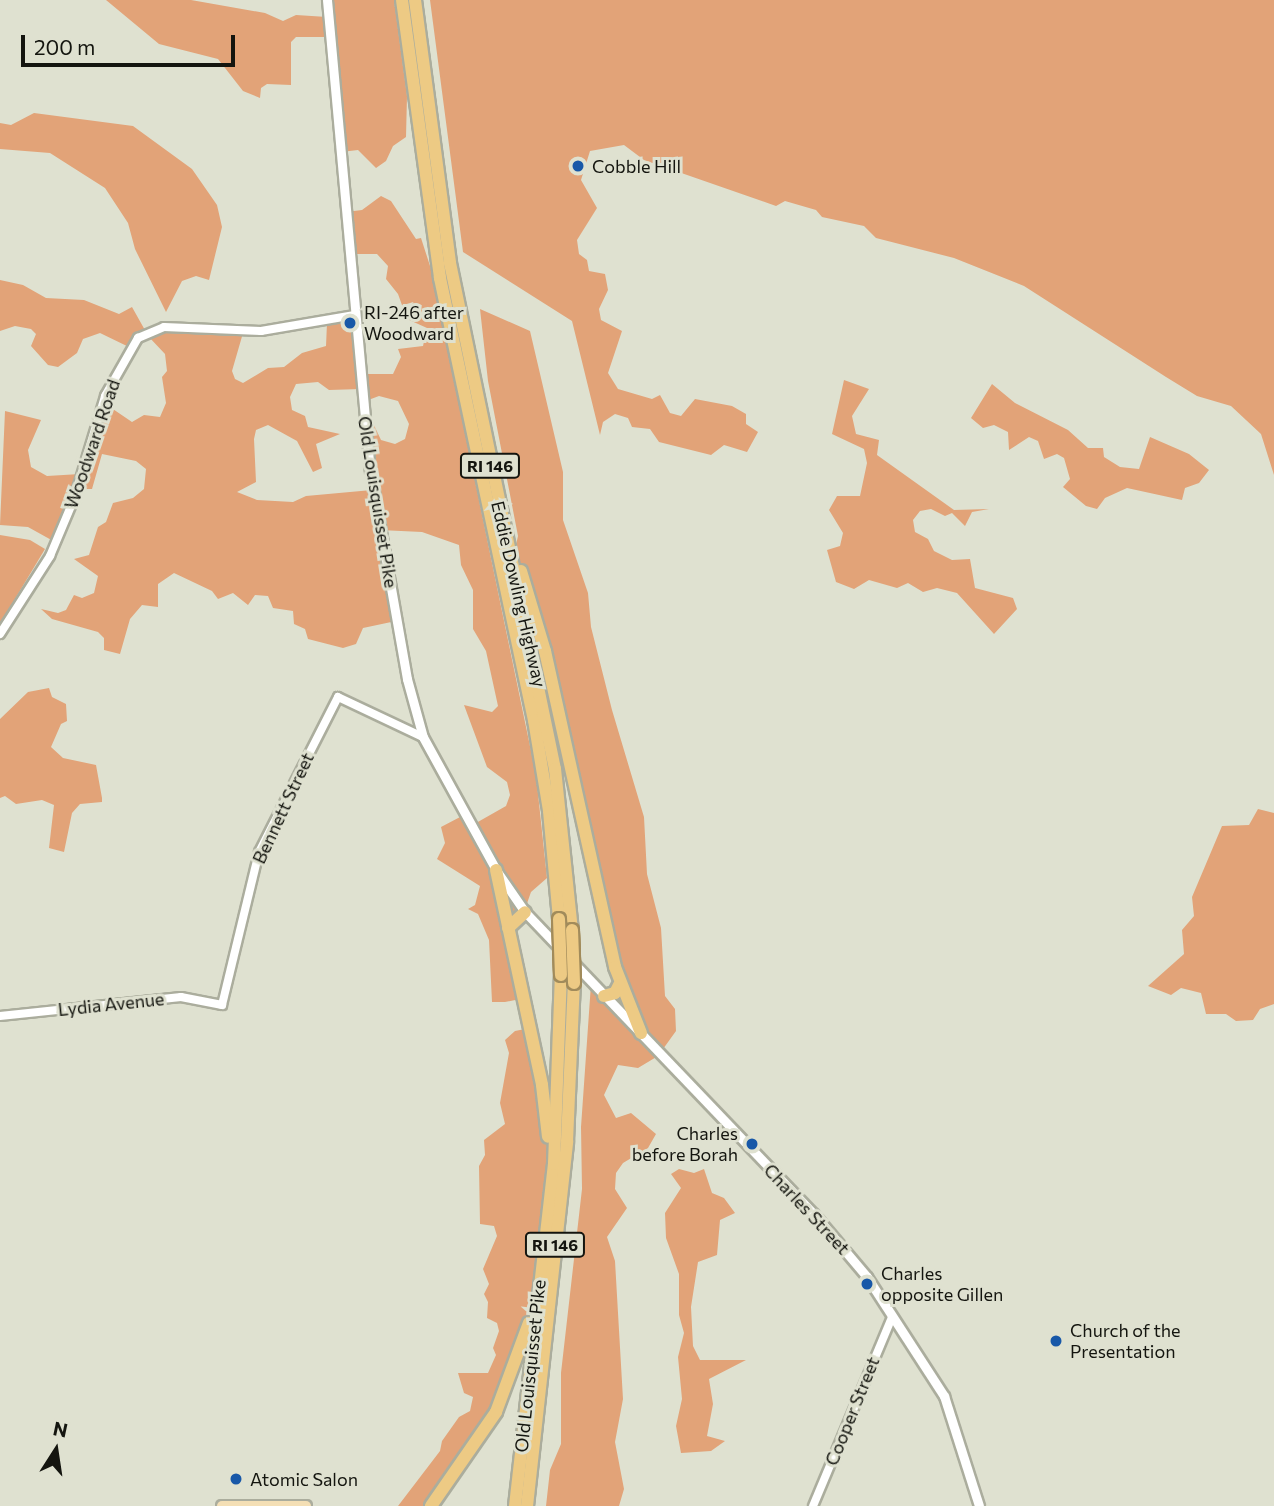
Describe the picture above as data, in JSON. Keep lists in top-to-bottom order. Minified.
{"streets":{"highway":["RI 146","Old Louisquisset Pike","Eddie Dowling Highway"],"main road":["Charles Street"],"street":["Woodward Road","Bennett Street","Lydia Avenue","Cooper Street"]},"crossings":[["Woodward Road","Old Louisquisset Pike"],["Old Louisquisset Pike","Eddie Dowling Highway"],["Old Louisquisset Pike","Bennett Street"],["Old Louisquisset Pike","Charles Street"],["Bennett Street","Lydia Avenue"],["Charles Street","Cooper Street"]],"places":["Cobble Hill","RI-246 after Woodward","Charles before Borah","Charles opposite Gillen","Church of the Presentation","Atomic Salon"],"scale_bar":"200 m","north":"top"}
